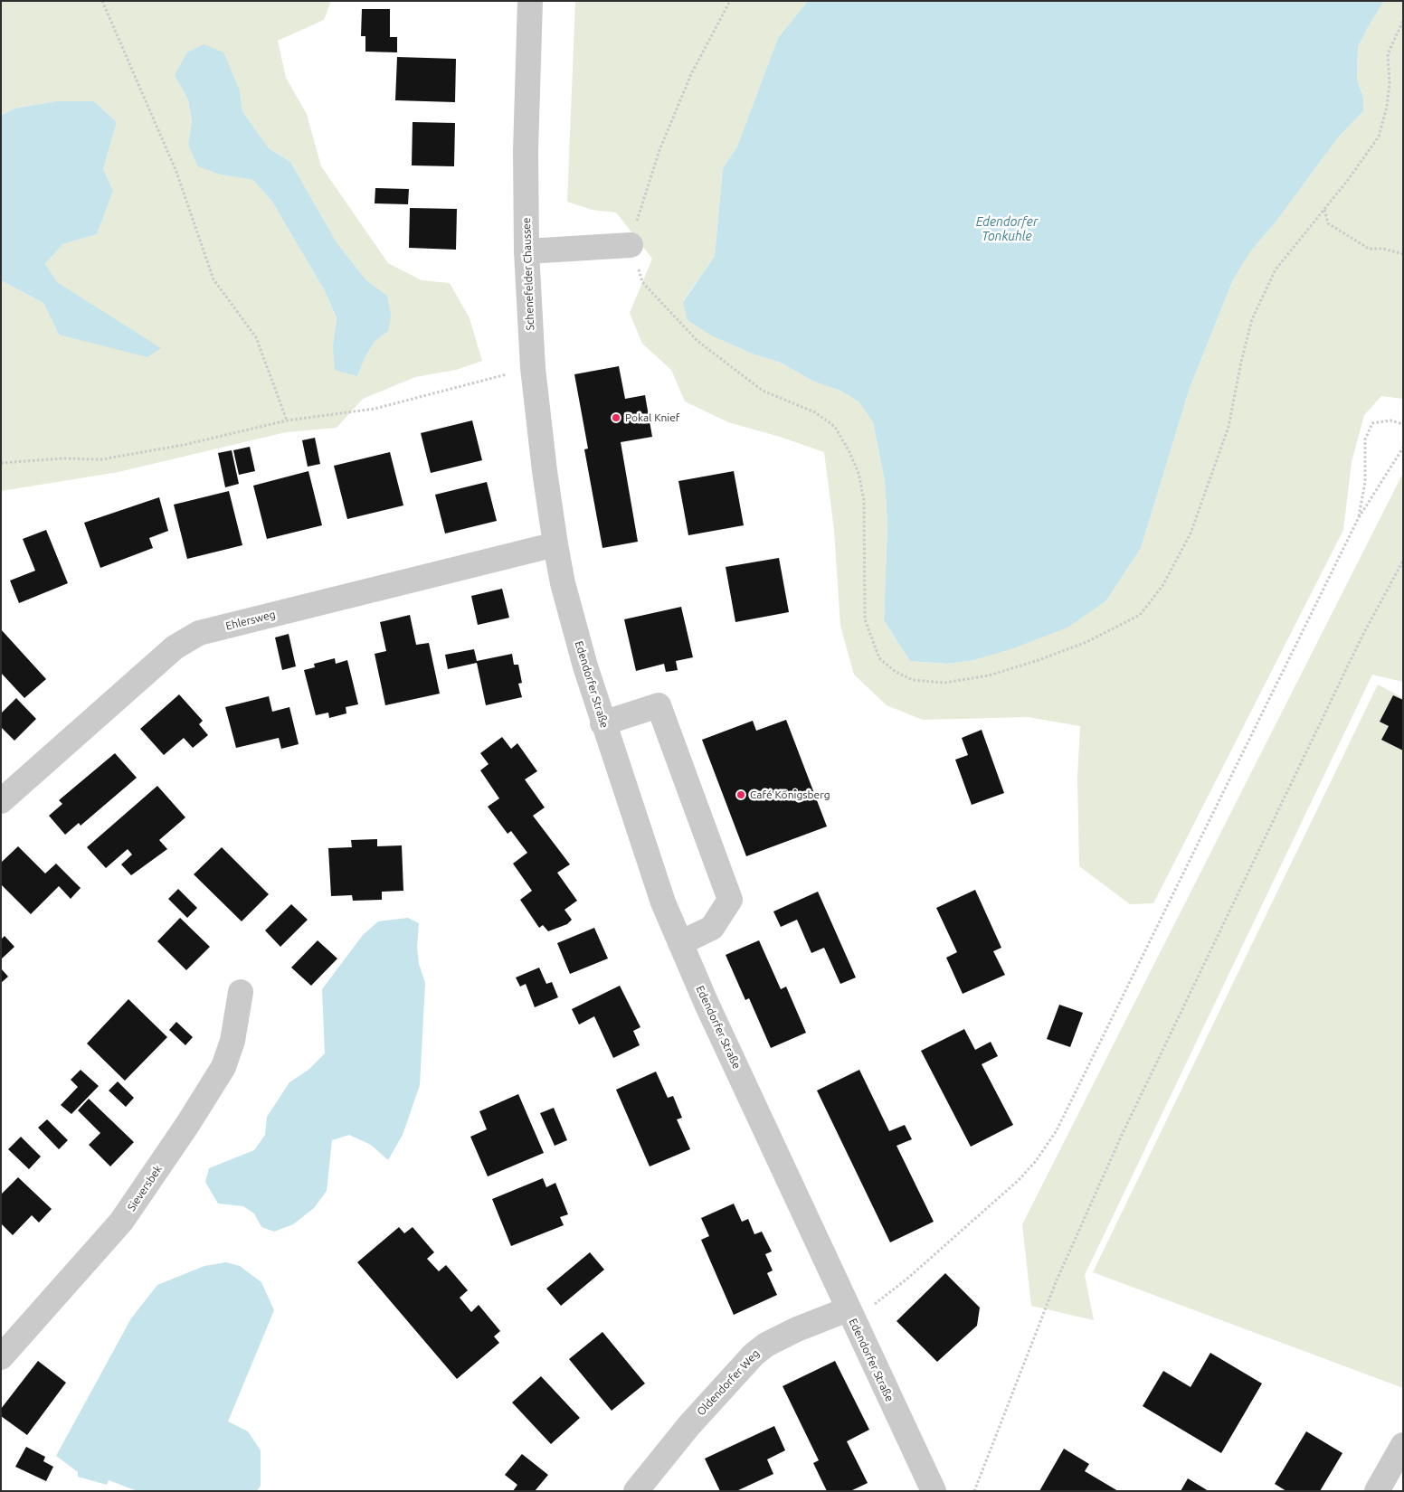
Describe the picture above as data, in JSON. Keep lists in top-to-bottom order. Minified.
{"streets":{"street":["Schenefelder Chaussee","Ehlersweg","Edendorfer Straße","Sieversbek","Oldendorfer Weg"]},"crossings":[["Schenefelder Chaussee","Ehlersweg"],["Schenefelder Chaussee","Edendorfer Straße"],["Ehlersweg","Edendorfer Straße"],["Edendorfer Straße","Oldendorfer Weg"]],"water":["Edendorfer Tonkuhle"],"places":["Pokal Knief","Café Königsberg"]}
